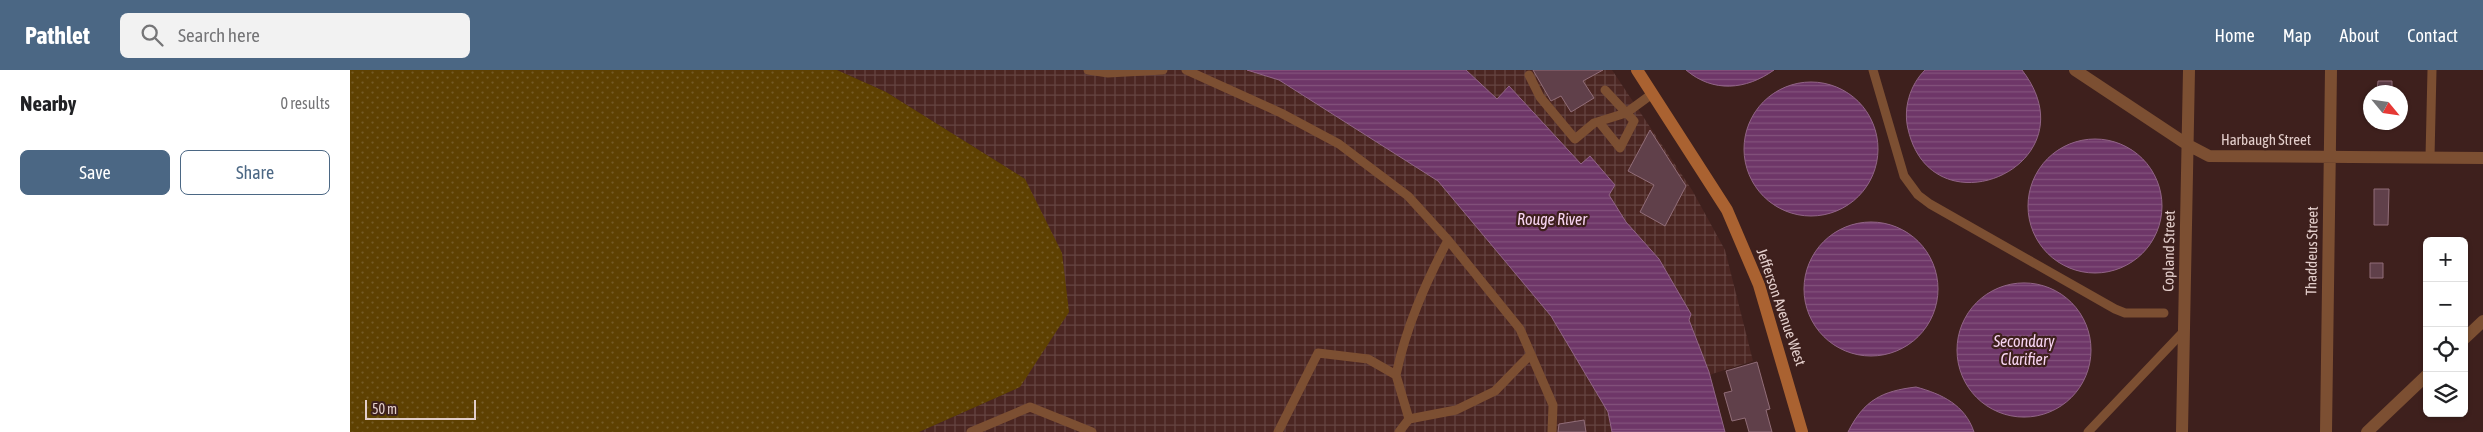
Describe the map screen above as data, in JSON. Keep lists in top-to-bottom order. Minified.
{"streets":{"main road":["Jefferson Avenue West"],"street":["Harbaugh Street","Copland Street","Thaddeus Street"]},"crossings":[["Harbaugh Street","Copland Street"],["Harbaugh Street","Thaddeus Street"]],"water":["Rouge River","Secondary Clarifier"],"scale_bar":"50 m","north":"bottom right","page":{"header":"Pathlet","search":"Search here","nav":["Home","Map","About","Contact"],"heading":["Nearby","0 results"],"buttons":["Save","Share"],"map_buttons":["+","−"],"scale":"50 m"}}
